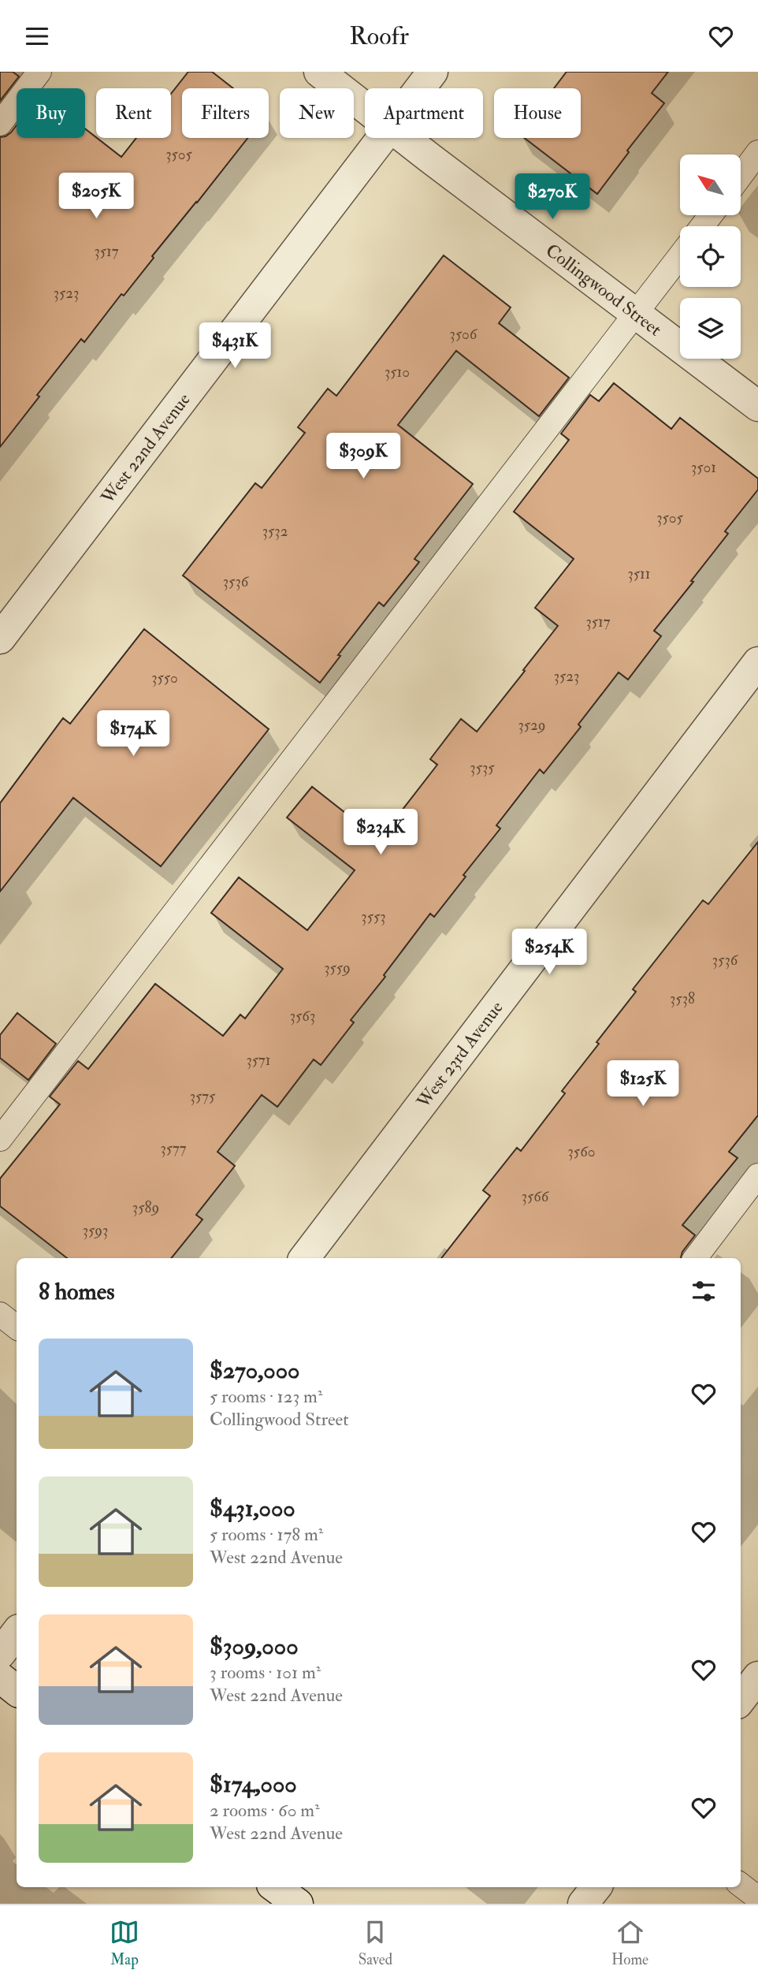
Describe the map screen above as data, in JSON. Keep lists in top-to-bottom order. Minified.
{"streets":{"street":["Collingwood Street","West 22nd Avenue","West 23rd Avenue"]},"house_numbers":["3505","3517","3523","3506","3510","3501","3505","3532","3511","3536","3517","3523","3550","3529","3535","3553","3536","3559","3538","3563","3571","3575","3577","3560","3566","3589","3593"],"north":"top left","page":{"header":"Roofr","chip":["Buy","Rent","Filters","New","Apartment","House"],"price":["$205K","$270K","$431K","$309K","$174K","$234K","$254K","$125K"],"heading":"8 homes","list":[{"name":"$270,000","note":"5 rooms · 123 m² · Collingwood Street"},{"name":"$431,000","note":"5 rooms · 178 m² · West 22nd Avenue"},{"name":"$309,000","note":"3 rooms · 101 m² · West 22nd Avenue"},{"name":"$174,000","note":"2 rooms · 60 m² · West 22nd Avenue"}],"tabs":["Map","Saved","Home"]}}
